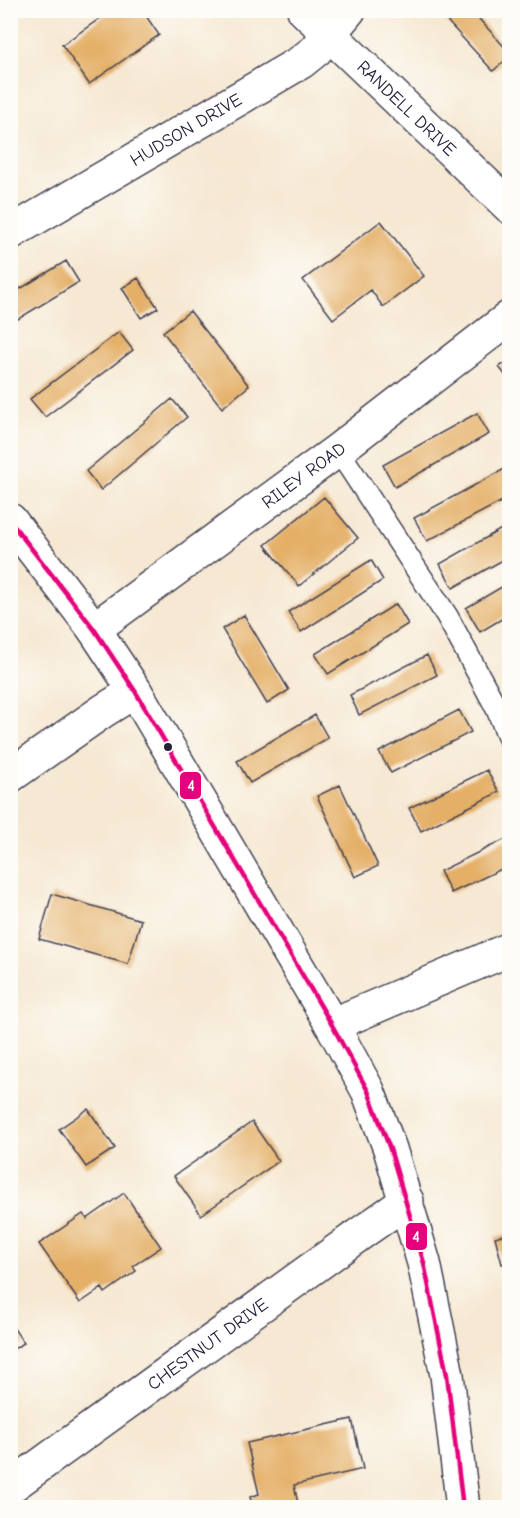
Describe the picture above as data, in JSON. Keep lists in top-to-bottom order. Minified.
{"streets":{"street":["RANDELL DRIVE","HUDSON DRIVE","RILEY ROAD","CHESTNUT DRIVE"]},"crossings":[["RANDELL DRIVE","HUDSON DRIVE"]],"lines":["transit line 4"]}
